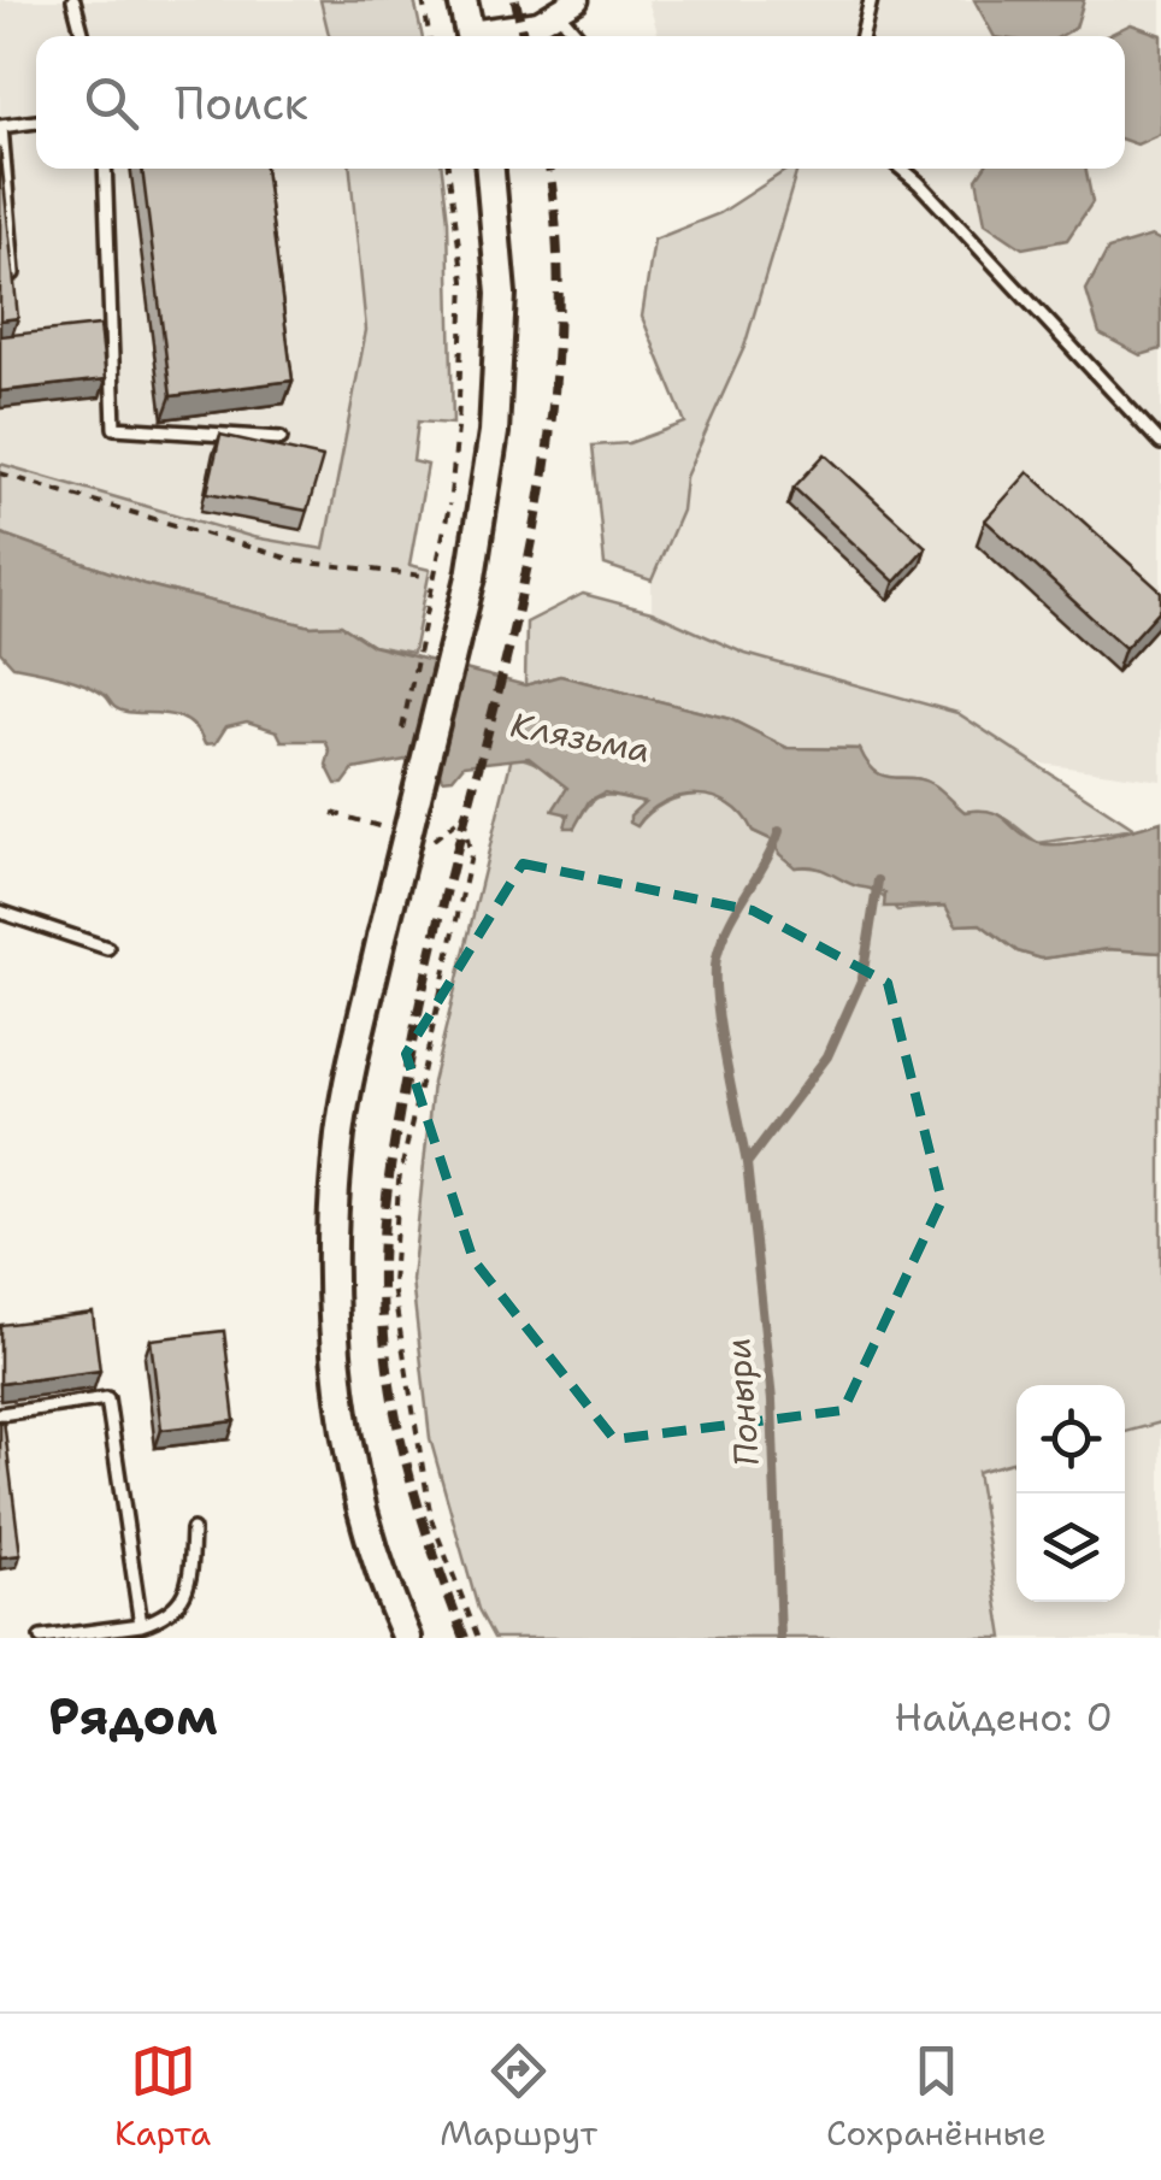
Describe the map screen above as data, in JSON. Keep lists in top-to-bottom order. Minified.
{"water":["Клязьма","Поныри"],"page":{"search":"Поиск","heading":["Рядом","Найдено: 0"],"nav":["Карта","Маршрут","Сохранённые"]}}
